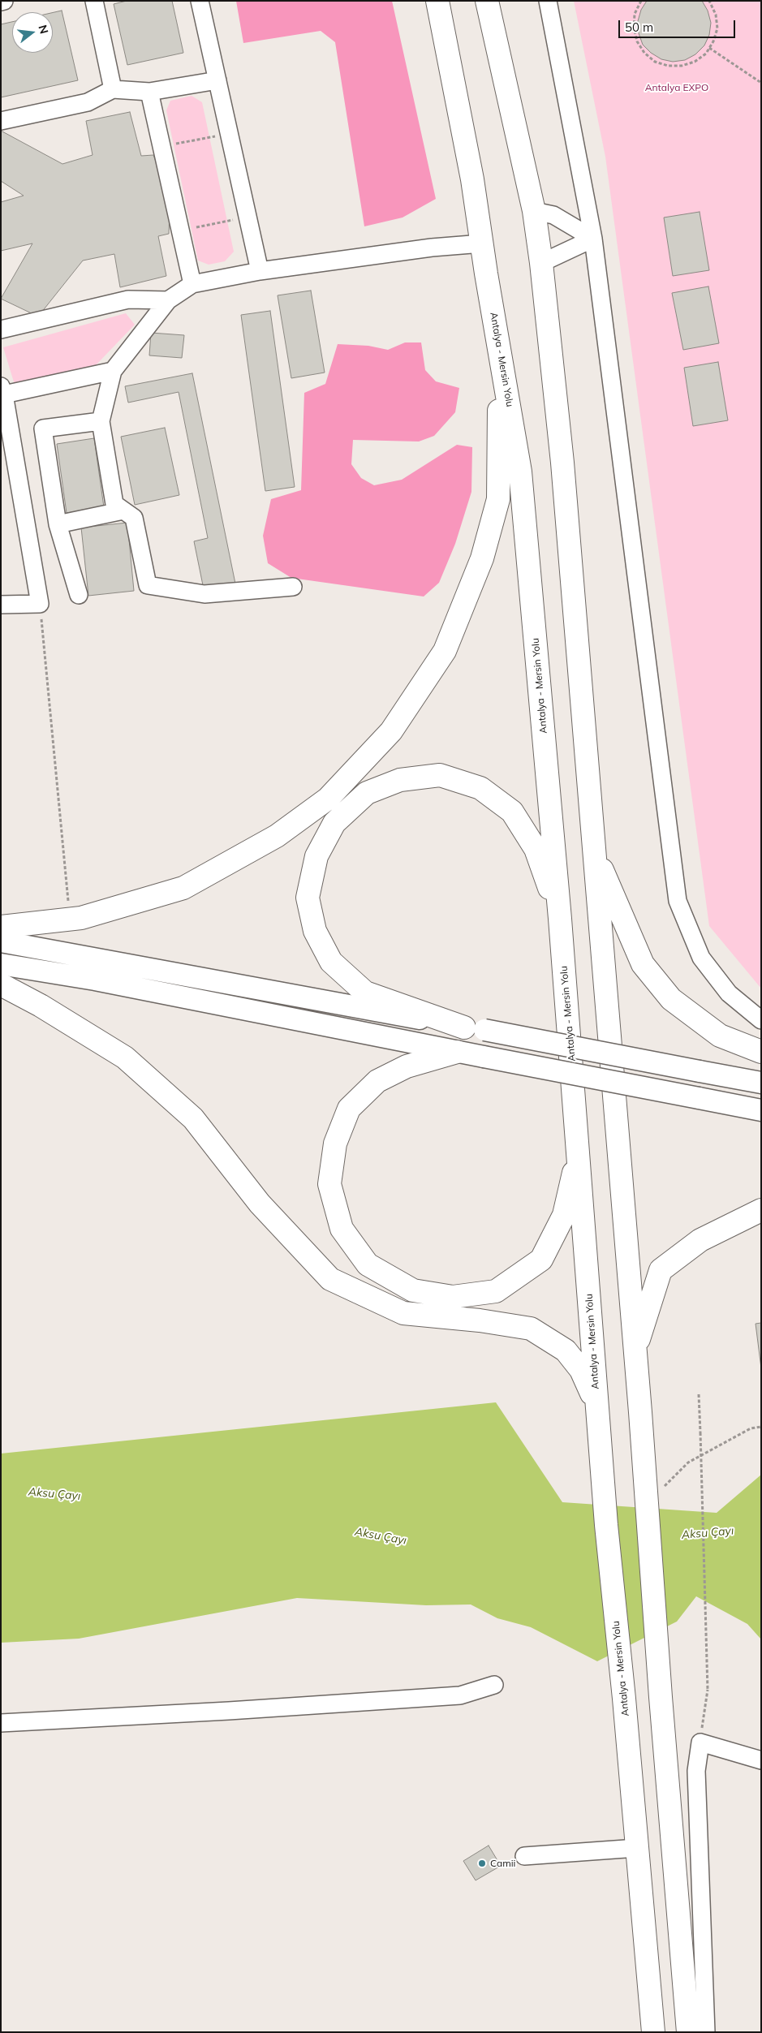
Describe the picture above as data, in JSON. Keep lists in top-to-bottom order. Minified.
{"streets":{"highway":["Antalya - Mersin Yolu"]},"water":["Aksu Çayı"],"parks":["Antalya EXPO"],"places":["Camii"],"scale_bar":"50 m","north":"right"}
